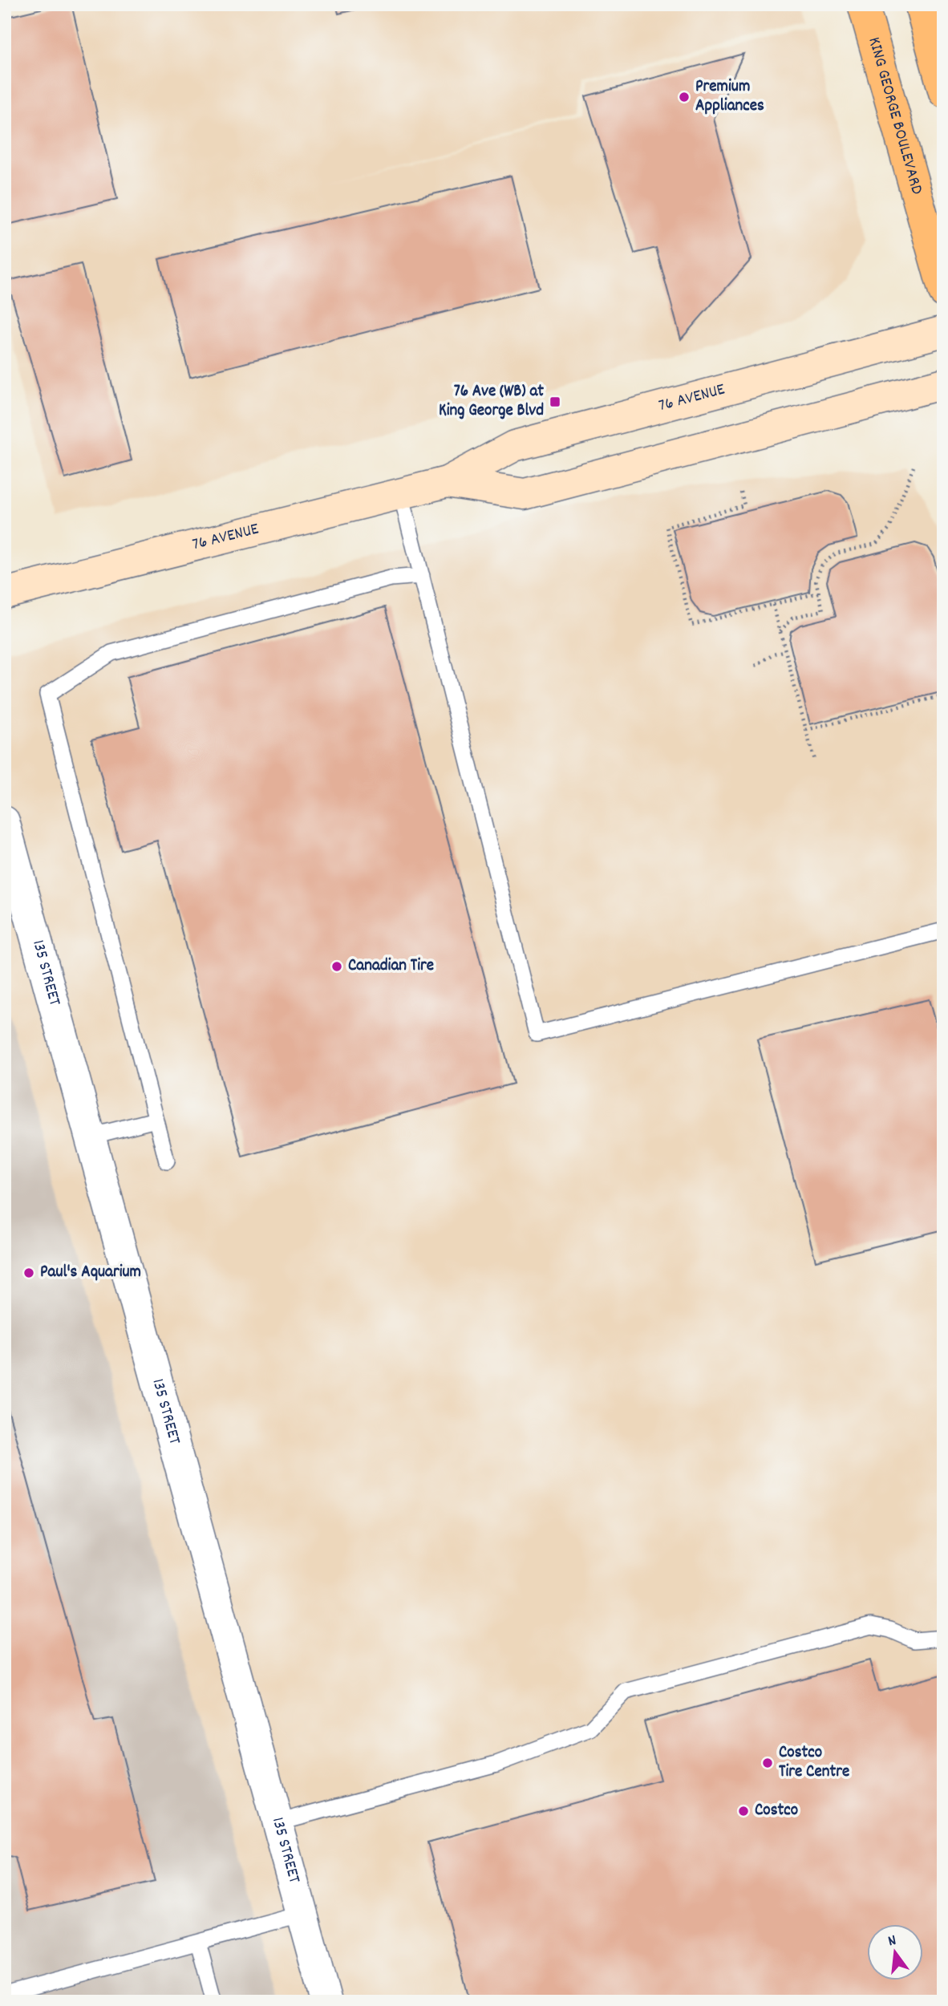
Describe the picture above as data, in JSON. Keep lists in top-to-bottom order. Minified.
{"streets":{"main road":["KING GEORGE BOULEVARD","76 AVENUE"],"street":["135 STREET"]},"places":{"other":["Premium Appliances","Canadian Tire","Paul's Aquarium","Costco Tire Centre","Costco"],"transit":["76 Ave (WB) at King George Blvd"]},"north":"top"}
